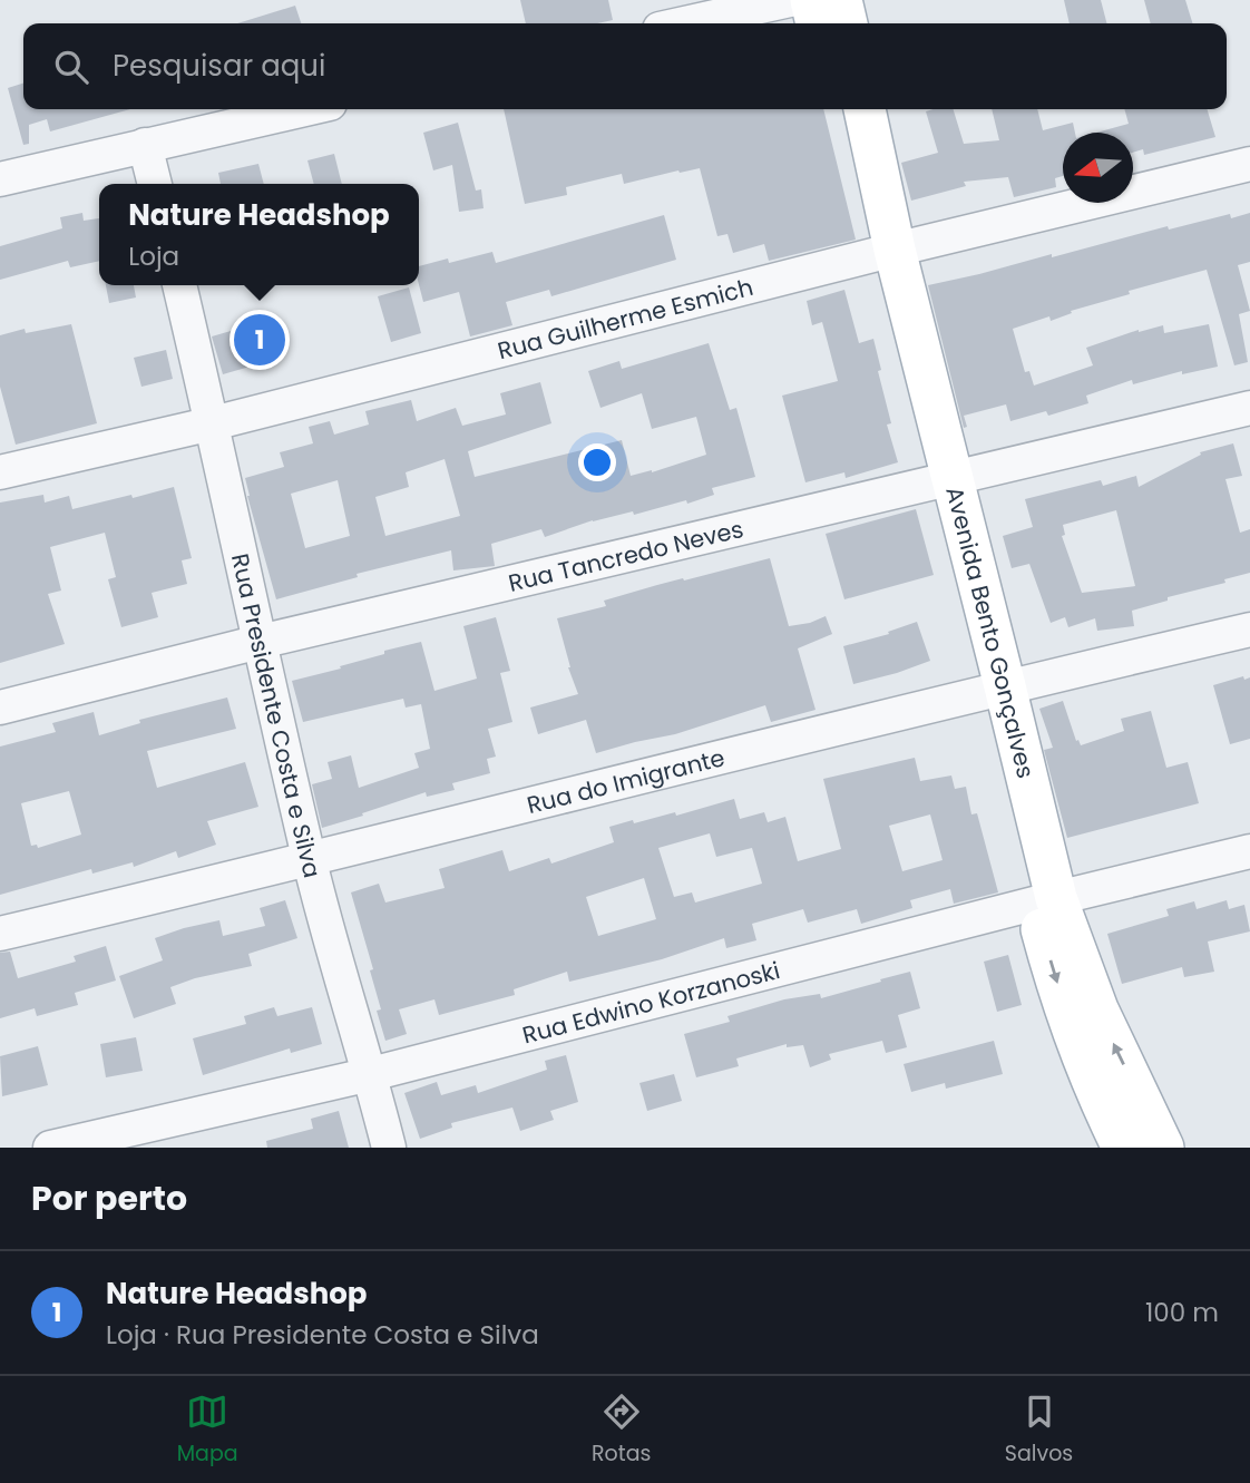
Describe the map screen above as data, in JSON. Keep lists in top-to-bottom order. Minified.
{"streets":{"main road":["Avenida Bento Gonçalves"],"street":["Rua Guilherme Esmich","Rua Tancredo Neves","Rua Presidente Costa e Silva","Rua do Imigrante","Rua Edwino Korzanoski"]},"crossings":[["Rua Guilherme Esmich","Avenida Bento Gonçalves"],["Rua Guilherme Esmich","Rua Presidente Costa e Silva"],["Rua Tancredo Neves","Avenida Bento Gonçalves"],["Rua Tancredo Neves","Rua Presidente Costa e Silva"],["Avenida Bento Gonçalves","Rua do Imigrante"],["Avenida Bento Gonçalves","Rua Edwino Korzanoski"],["Rua Presidente Costa e Silva","Rua do Imigrante"],["Rua Presidente Costa e Silva","Rua Edwino Korzanoski"]],"north":"left","page":{"search":"Pesquisar aqui","popup":["Nature Headshop","Loja"],"pins":"1","heading":"Por perto","list":[{"mark":"1","name":"Nature Headshop","note":"Loja · Rua Presidente Costa e Silva","value":"100 m"}],"nav":["Mapa","Rotas","Salvos"]}}
